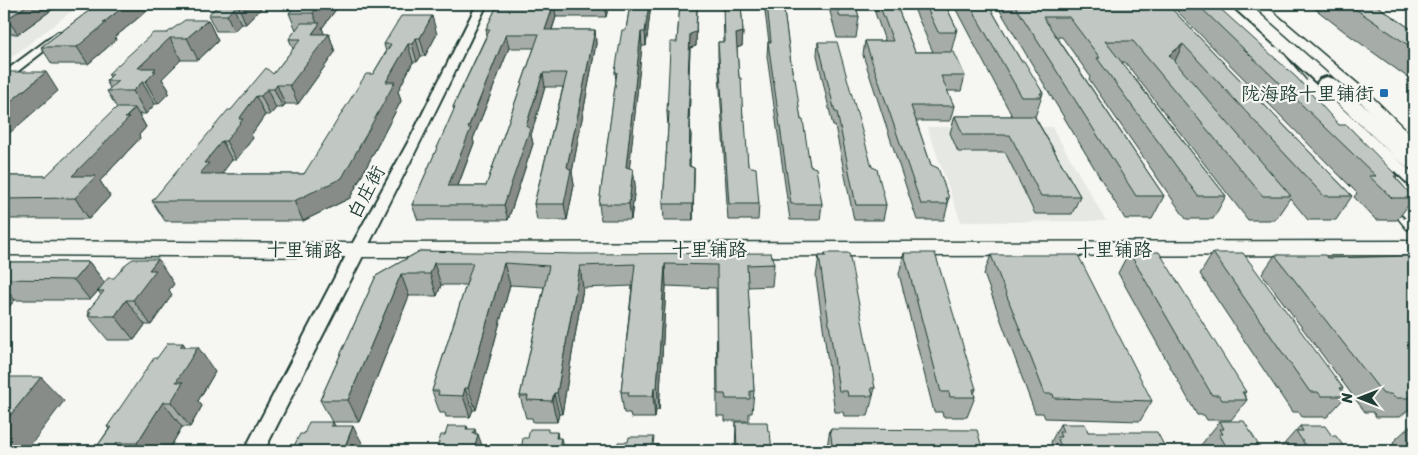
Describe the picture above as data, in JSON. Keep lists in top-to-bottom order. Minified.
{"streets":{"street":["白庄街","十里铺路"]},"crossings":[["白庄街","十里铺路"]],"places":{"transit":["陇海路十里铺街"]},"north":"left"}
